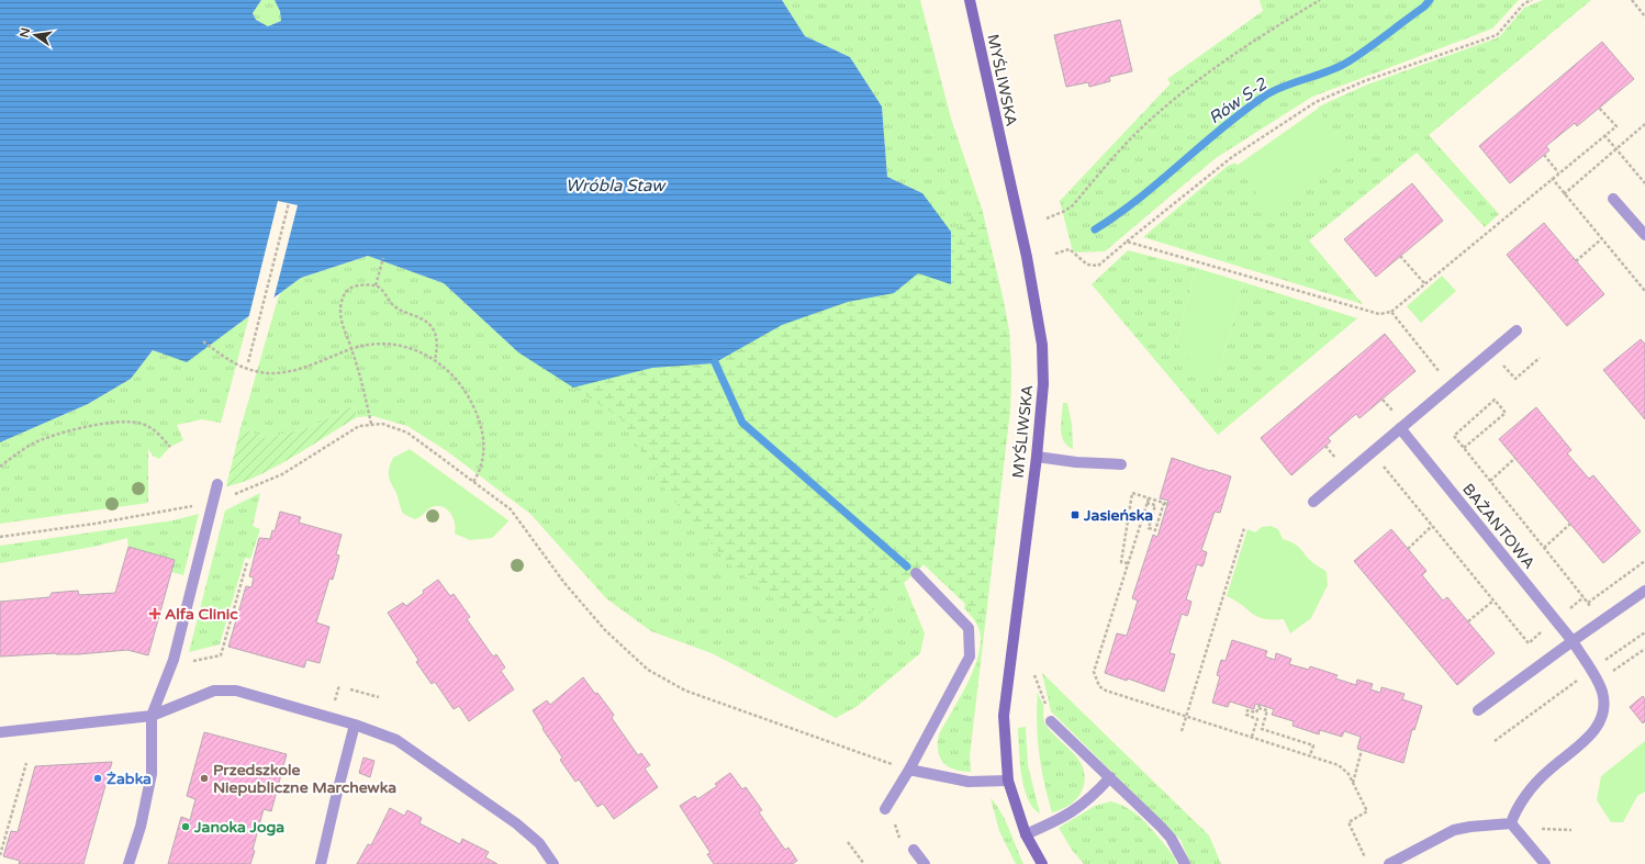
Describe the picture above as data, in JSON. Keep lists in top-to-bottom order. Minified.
{"streets":{"street":["MYŚLIWSKA","BAŻANTOWA"]},"water":["Rów S-2","Wróbla Staw"],"places":{"transit":["Jasieńska"],"health":["Alfa Clinic"],"other":["Żabka","Przedszkole Niepubliczne Marchewka","Janoka Joga"]},"north":"left"}
